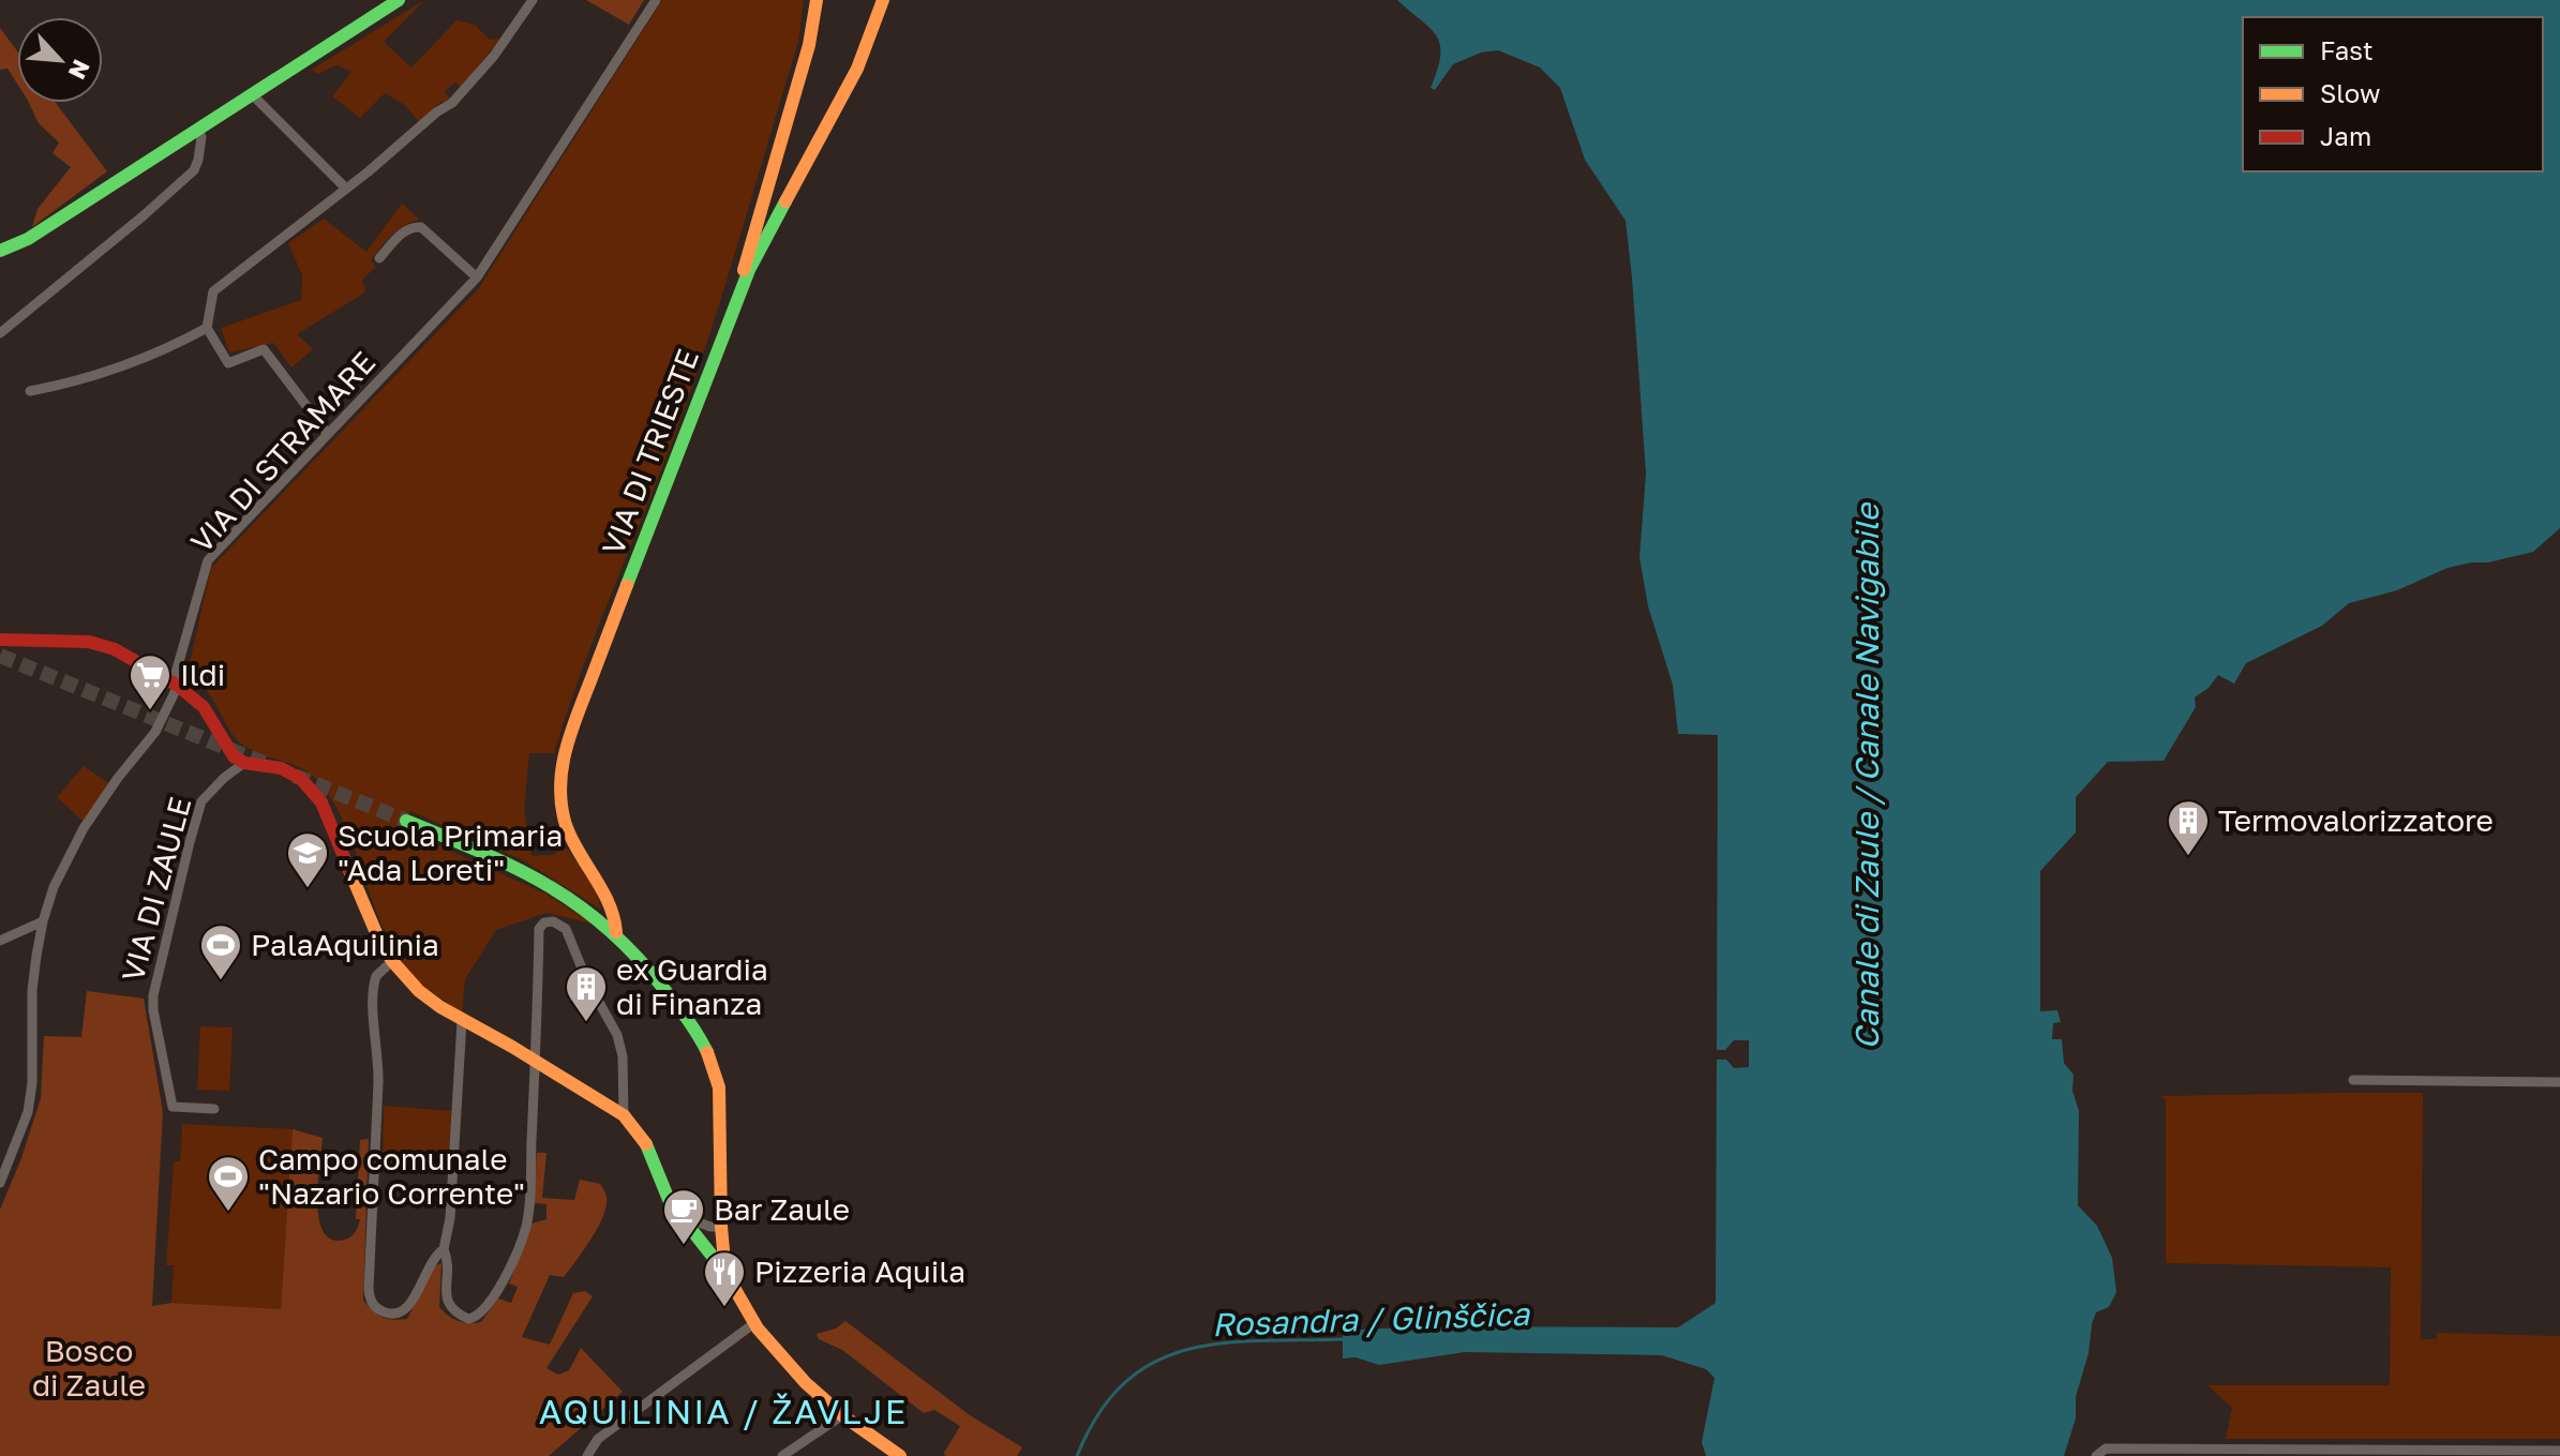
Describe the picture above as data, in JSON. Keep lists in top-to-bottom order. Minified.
{"streets":{"street":["VIA DI STRAMARE","VIA DI TRIESTE","VIA DI ZAULE"]},"districts":["AQUILINIA / ŽAVLJE"],"water":["Canale di Zaule / Canale Navigabile","Rosandra / Glinščica"],"parks":["Bosco di Zaule"],"places":{"supermarket":["Ildi"],"building":["Termovalorizzatore","ex Guardia di Finanza"],"school or university":["Scuola Primaria \"Ada Loreti\""],"sports":["PalaAquilinia","Campo comunale \"Nazario Corrente\""],"cafe":["Bar Zaule"],"restaurant":["Pizzeria Aquila"]},"legend":["Fast","Slow","Jam"],"north":"bottom right"}
